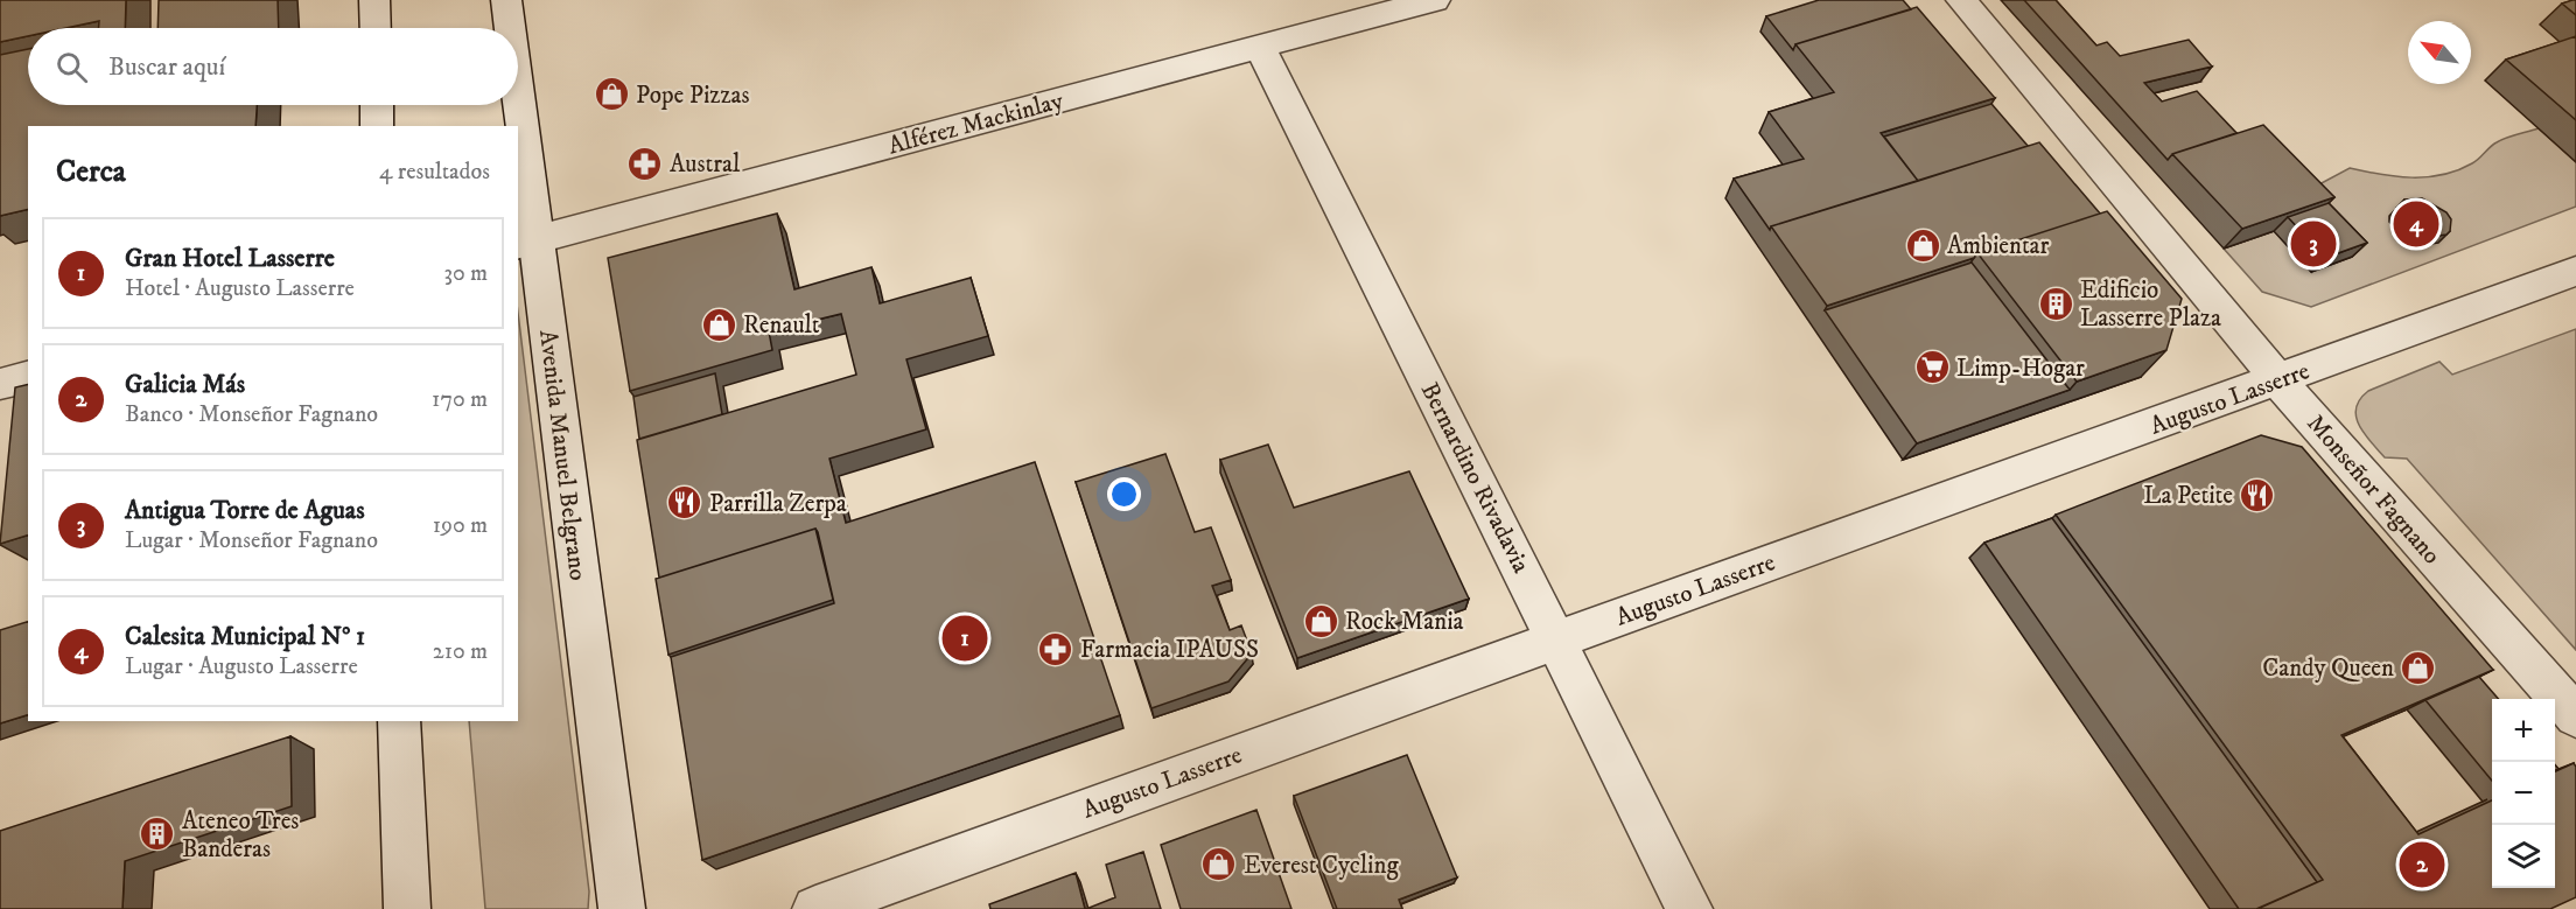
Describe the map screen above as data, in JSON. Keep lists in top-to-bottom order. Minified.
{"streets":{"street":["Alférez Mackinlay","Augusto Lasserre","Avenida Manuel Belgrano","Bernardino Rivadavia","Monseñor Fagnano"]},"crossings":[["Alférez Mackinlay","Avenida Manuel Belgrano"],["Alférez Mackinlay","Bernardino Rivadavia"],["Augusto Lasserre","Bernardino Rivadavia"],["Augusto Lasserre","Monseñor Fagnano"]],"places":{"shop":["Pope Pizzas","Ambientar","Renault","Rock Mania","Candy Queen","Everest Cycling"],"pharmacy":["Austral","Farmacia IPAUSS"],"building":["Edificio Lasserre Plaza","Ateneo Tres Banderas"],"supermarket":["Limp-Hogar"],"restaurant":["La Petite","Parrilla Zerpa"]},"north":"top left","page":{"search":"Buscar aquí","heading":["Cerca","4 resultados"],"pins":["4","3","1","2"],"list":[{"mark":"1","name":"Gran Hotel Lasserre","note":"Hotel · Augusto Lasserre","value":"30 m"},{"mark":"2","name":"Galicia Más","note":"Banco · Monseñor Fagnano","value":"170 m"},{"mark":"3","name":"Antigua Torre de Aguas","note":"Lugar · Monseñor Fagnano","value":"190 m"},{"mark":"4","name":"Calesita Municipal N° 1","note":"Lugar · Augusto Lasserre","value":"210 m"}],"map_buttons":["+","−"]}}
